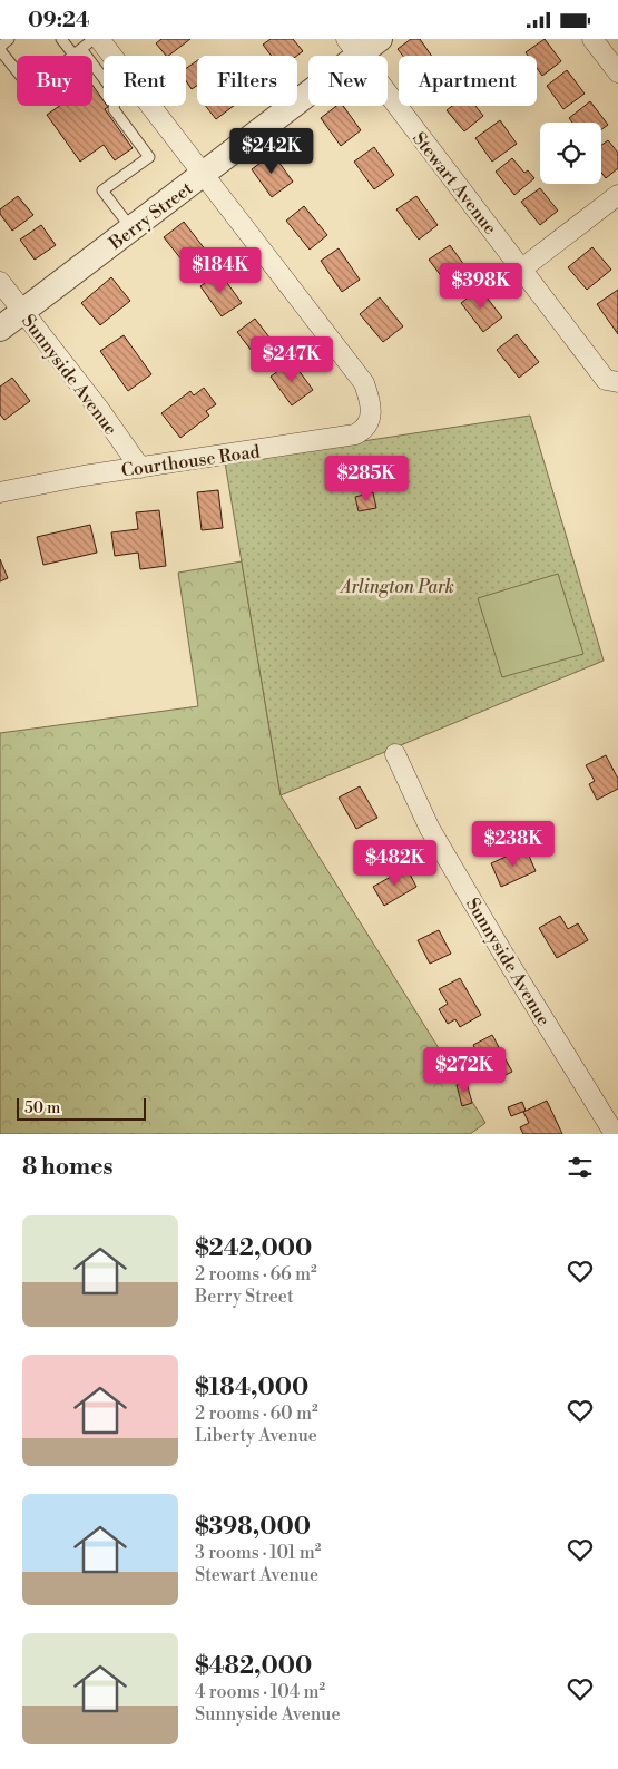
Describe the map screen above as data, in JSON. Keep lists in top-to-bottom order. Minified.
{"streets":{"street":["Stewart Avenue","Berry Street","Sunnyside Avenue","Courthouse Road"]},"crossings":[["Stewart Avenue","Berry Street"],["Berry Street","Sunnyside Avenue"],["Berry Street","Courthouse Road"],["Sunnyside Avenue","Courthouse Road"]],"parks":["Arlington Park"],"scale_bar":"50 m","page":{"status":"09:24","chip":["Buy","Rent","Filters","New","Apartment"],"price":["$242K","$184K","$398K","$247K","$285K","$238K","$482K","$272K"],"scale":"50 m","heading":"8 homes","list":[{"name":"$242,000","note":"2 rooms · 66 m² · Berry Street"},{"name":"$184,000","note":"2 rooms · 60 m² · Liberty Avenue"},{"name":"$398,000","note":"3 rooms · 101 m² · Stewart Avenue"},{"name":"$482,000","note":"4 rooms · 104 m² · Sunnyside Avenue"}]}}
